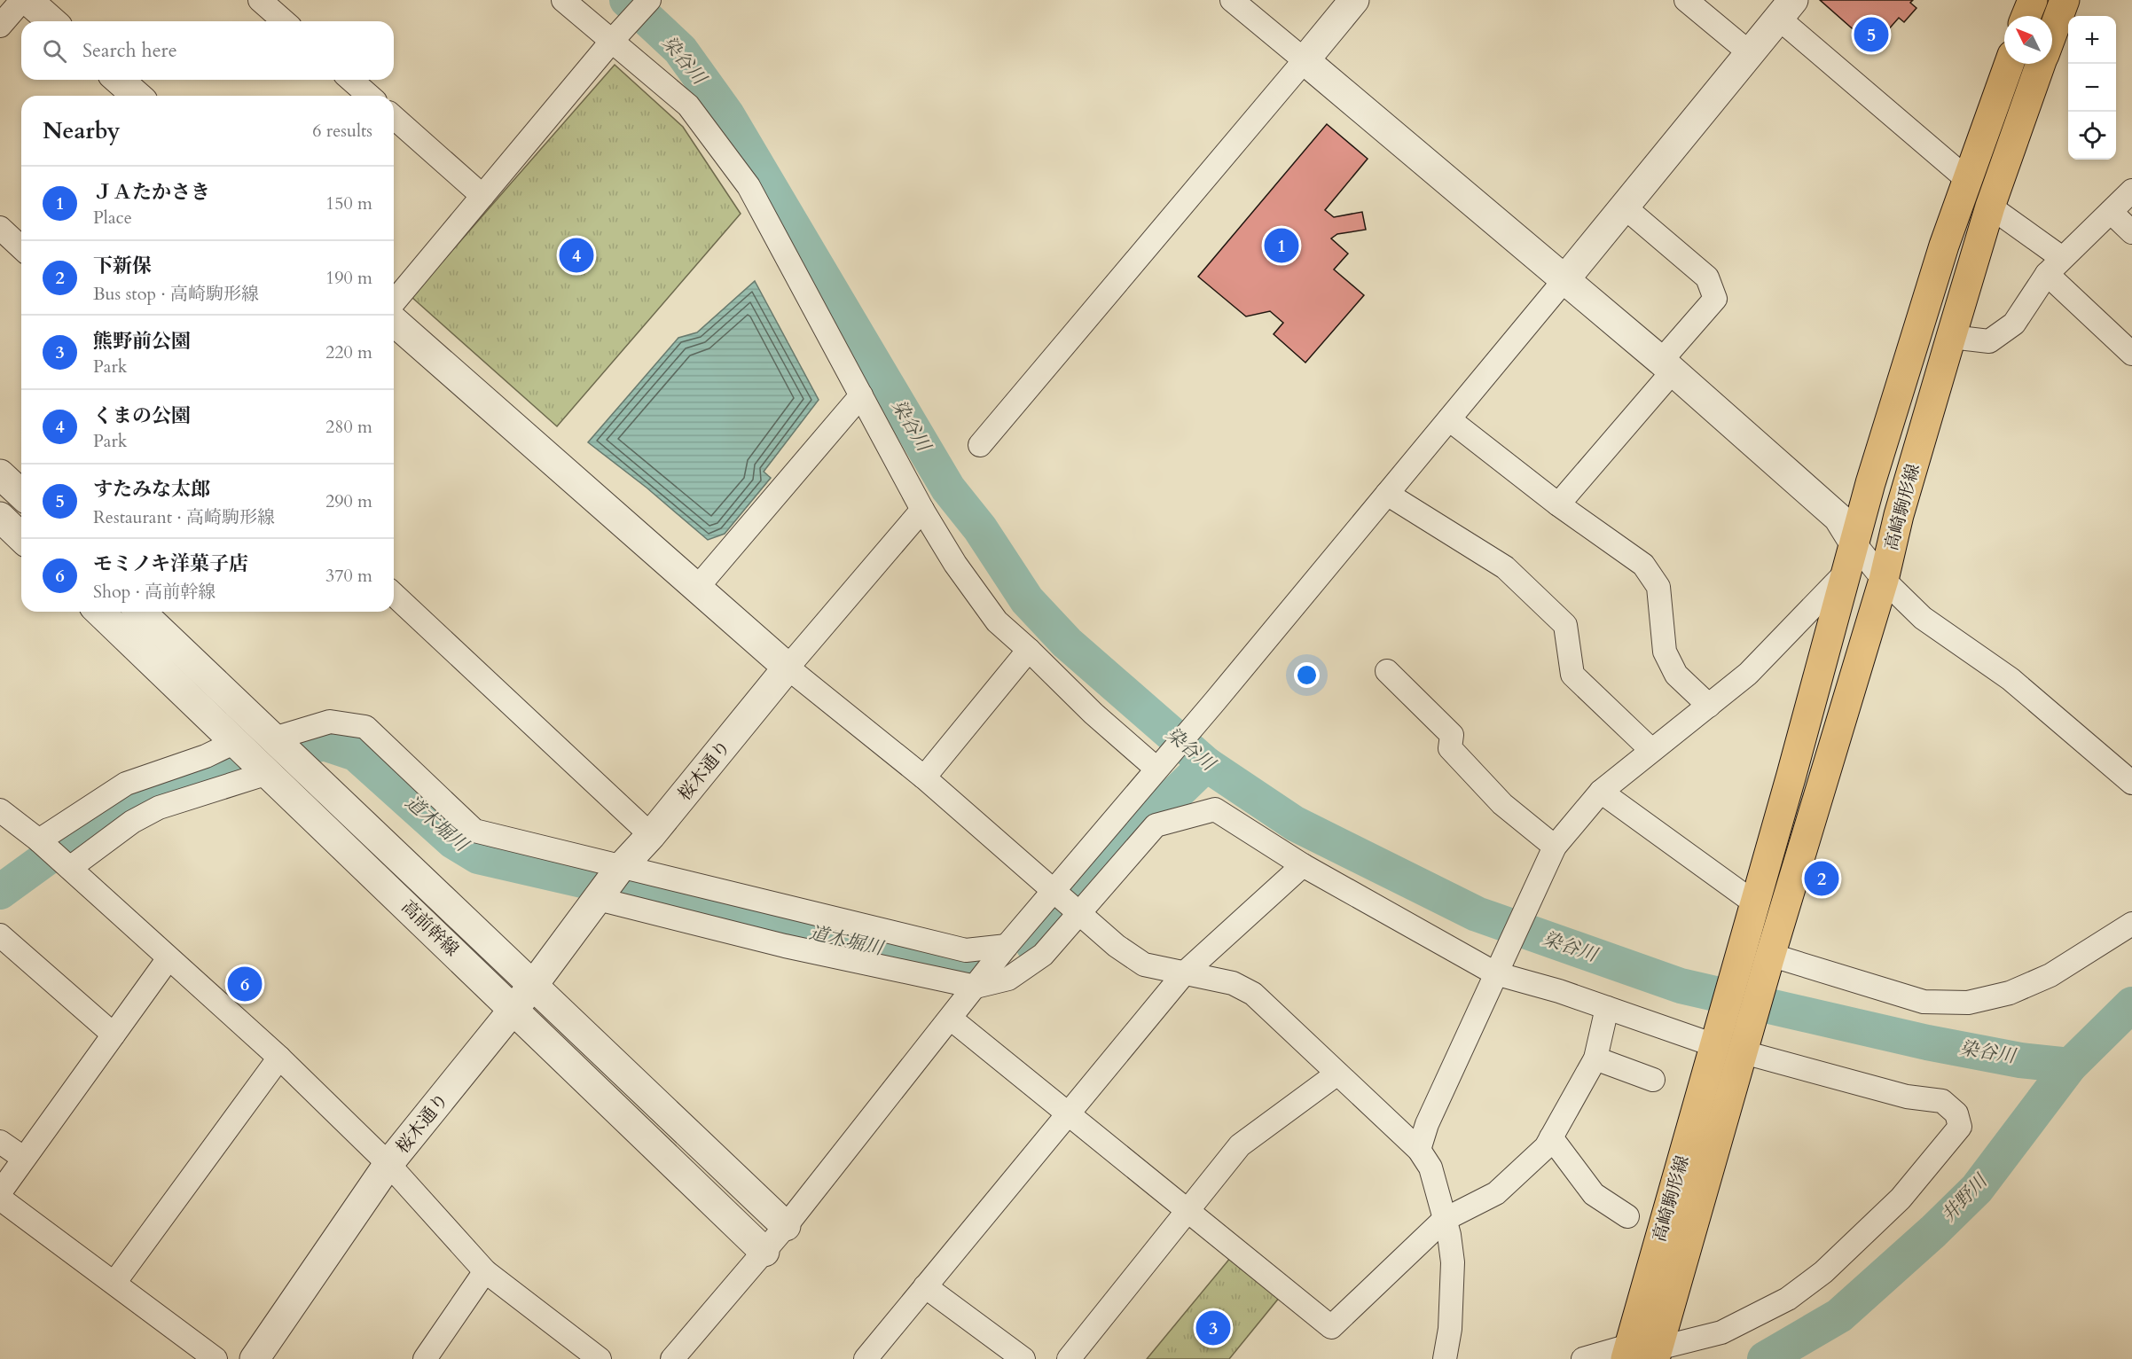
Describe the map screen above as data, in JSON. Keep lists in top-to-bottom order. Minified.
{"streets":{"main road":["高崎駒形線"],"street":["桜木通り","高前幹線"]},"crossings":[["桜木通り","高前幹線"]],"water":["染谷川","道木堀川","井野川"],"north":"top left","page":{"pins":["5","1","4","2","6","3"],"map_buttons":["+","−"],"search":"Search here","heading":["Nearby","6 results"],"list":[{"mark":"1","name":"ＪＡたかさき","note":"Place","value":"150 m"},{"mark":"2","name":"下新保","note":"Bus stop · 高崎駒形線","value":"190 m"},{"mark":"3","name":"熊野前公園","note":"Park","value":"220 m"},{"mark":"4","name":"くまの公園","note":"Park","value":"280 m"},{"mark":"5","name":"すたみな太郎","note":"Restaurant · 高崎駒形線","value":"290 m"},{"mark":"6","name":"モミノキ洋菓子店","note":"Shop · 高前幹線","value":"370 m"}]}}
